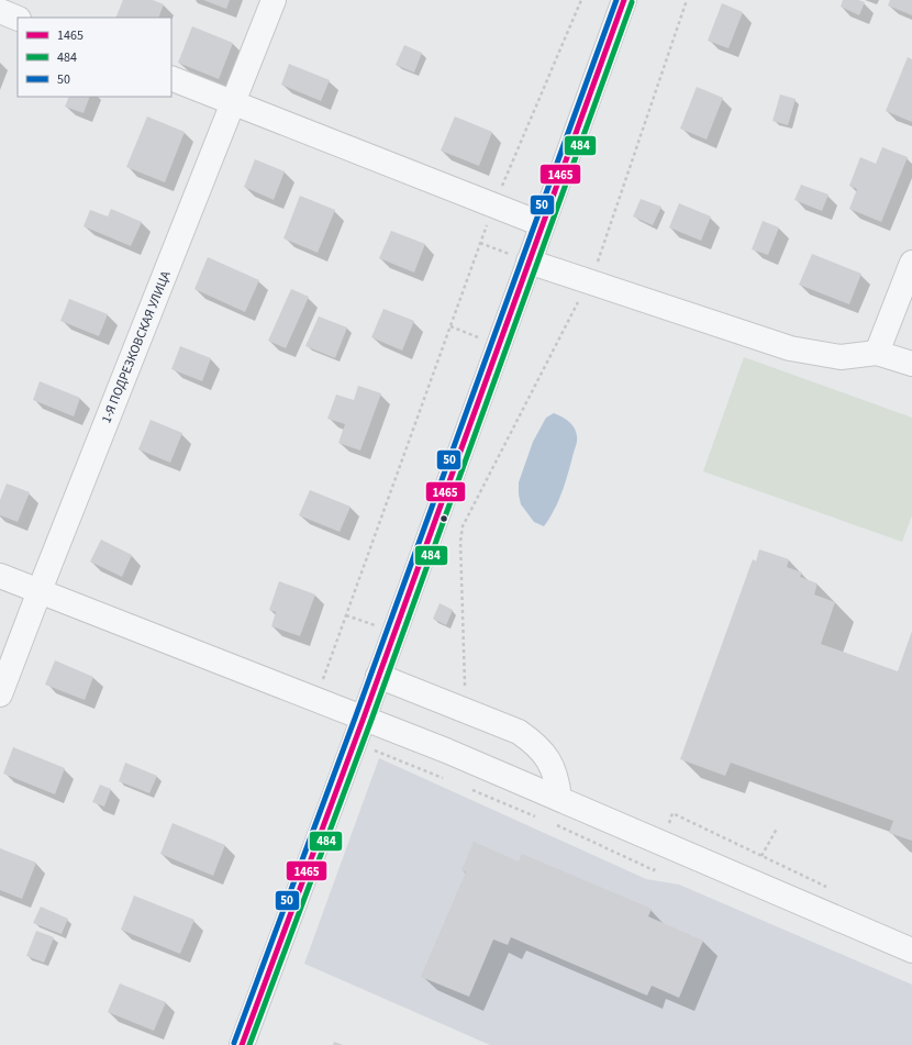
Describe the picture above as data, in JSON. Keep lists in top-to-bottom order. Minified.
{"streets":{"street":["1-Я ПОДРЕЗКОВСКАЯ УЛИЦА"]},"lines":["transit line 1465","transit line 50","transit line 484"],"legend":["1465","484","50"]}
